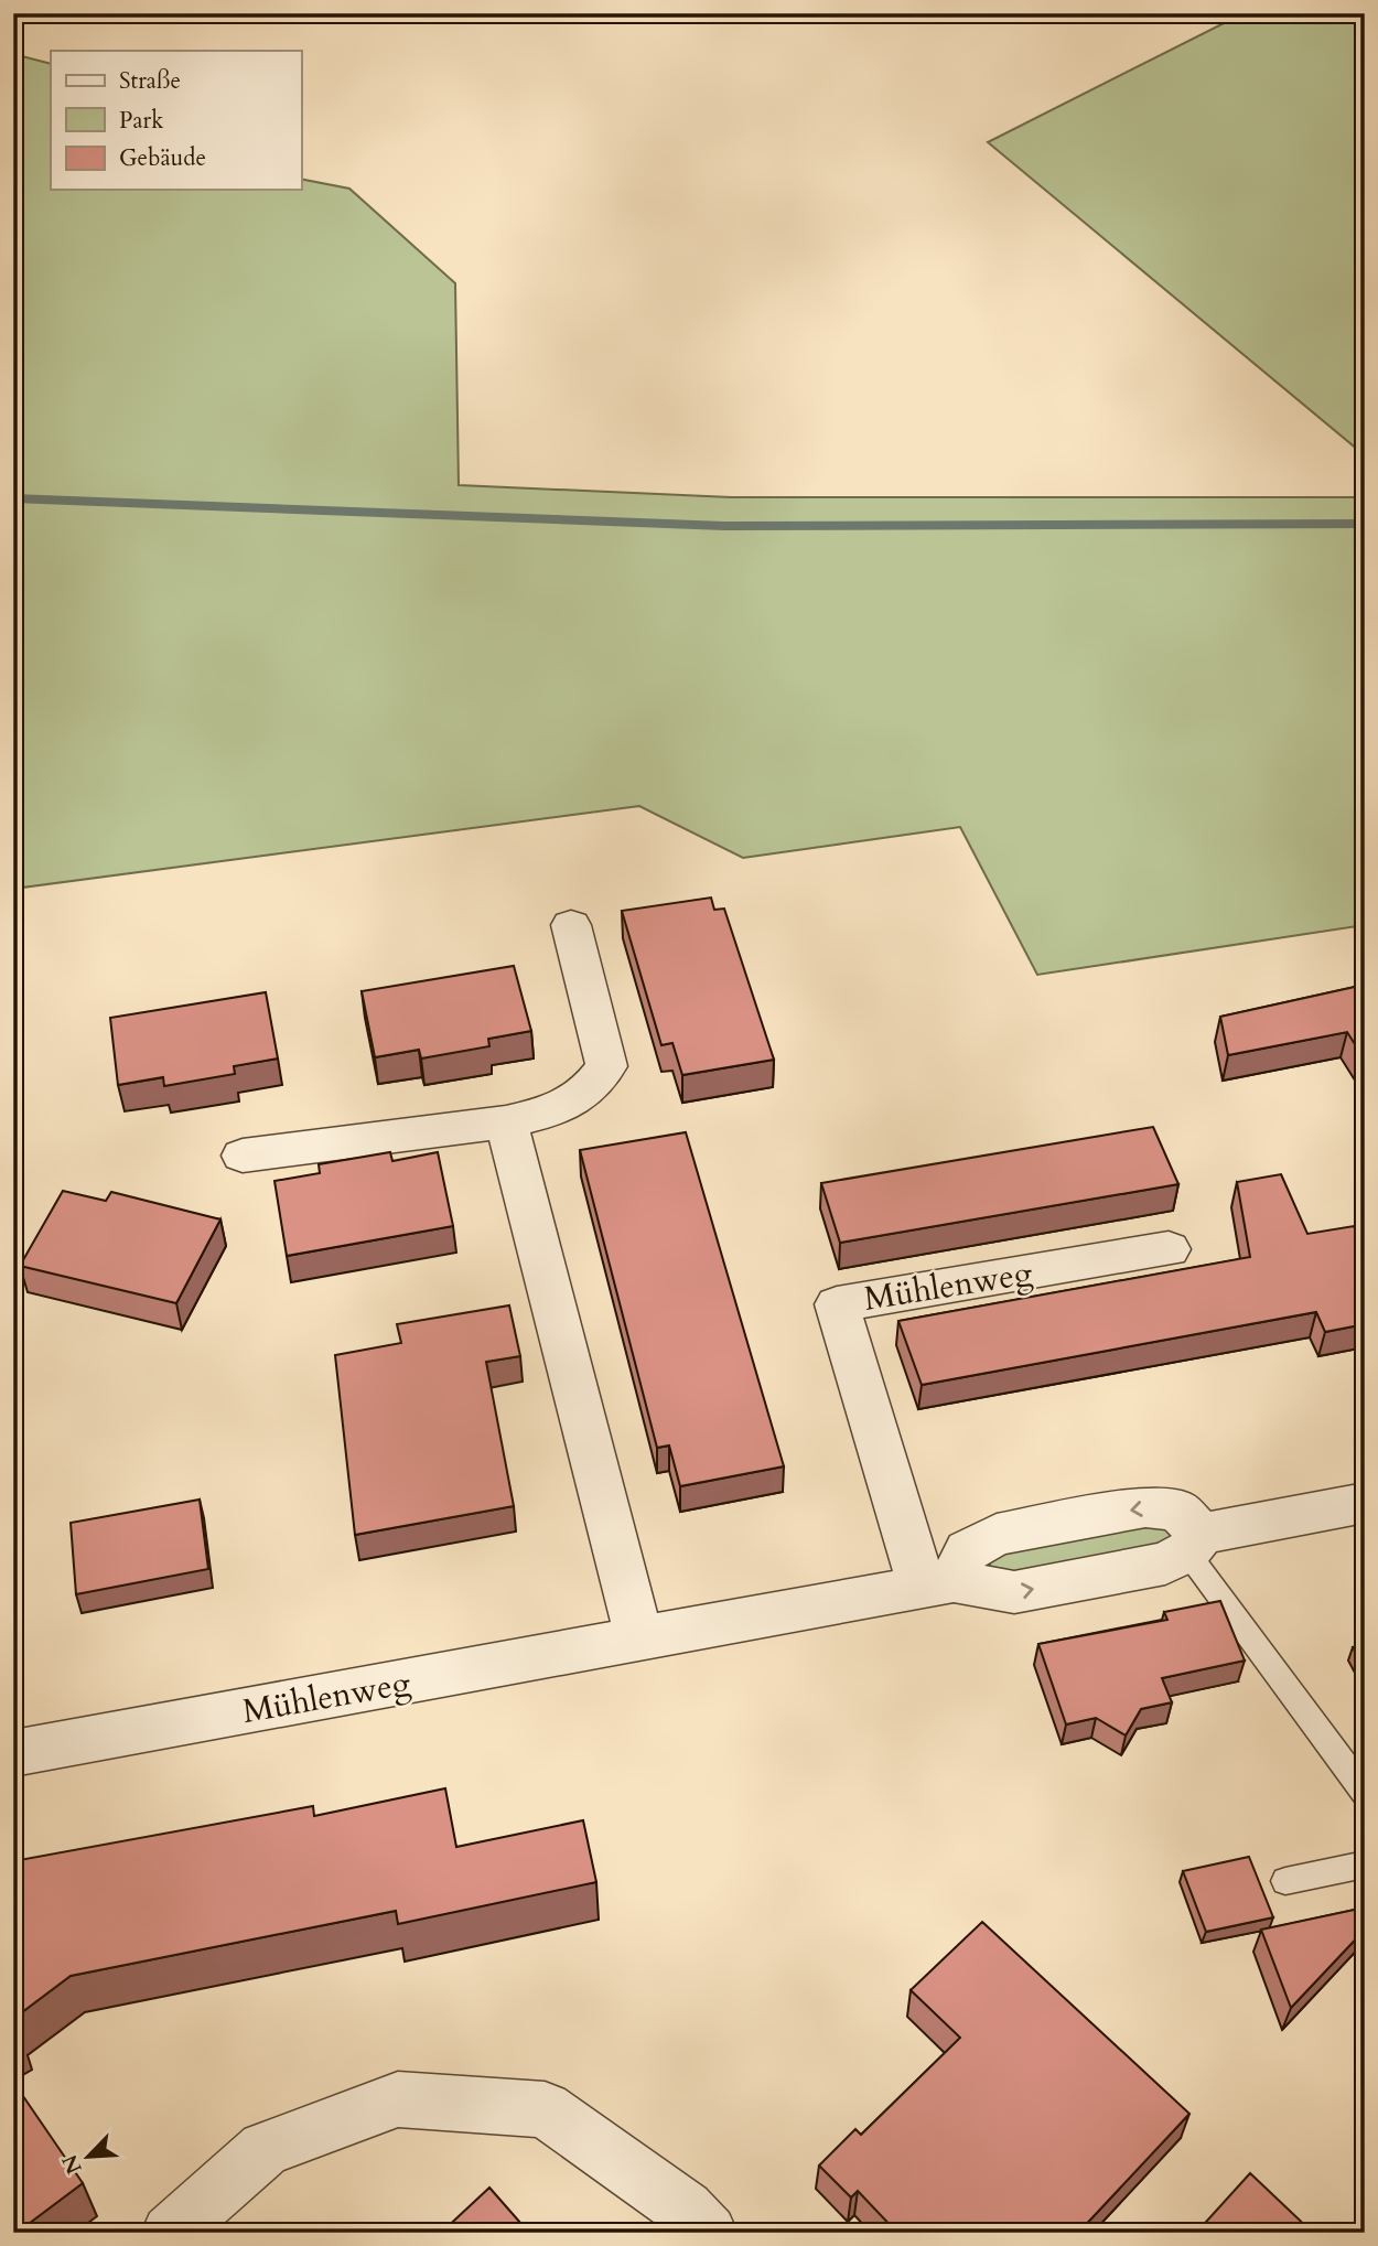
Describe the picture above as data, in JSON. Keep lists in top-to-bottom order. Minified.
{"streets":{"street":["Mühlenweg"]},"legend":["Straße","Park","Gebäude"],"north":"bottom left"}
